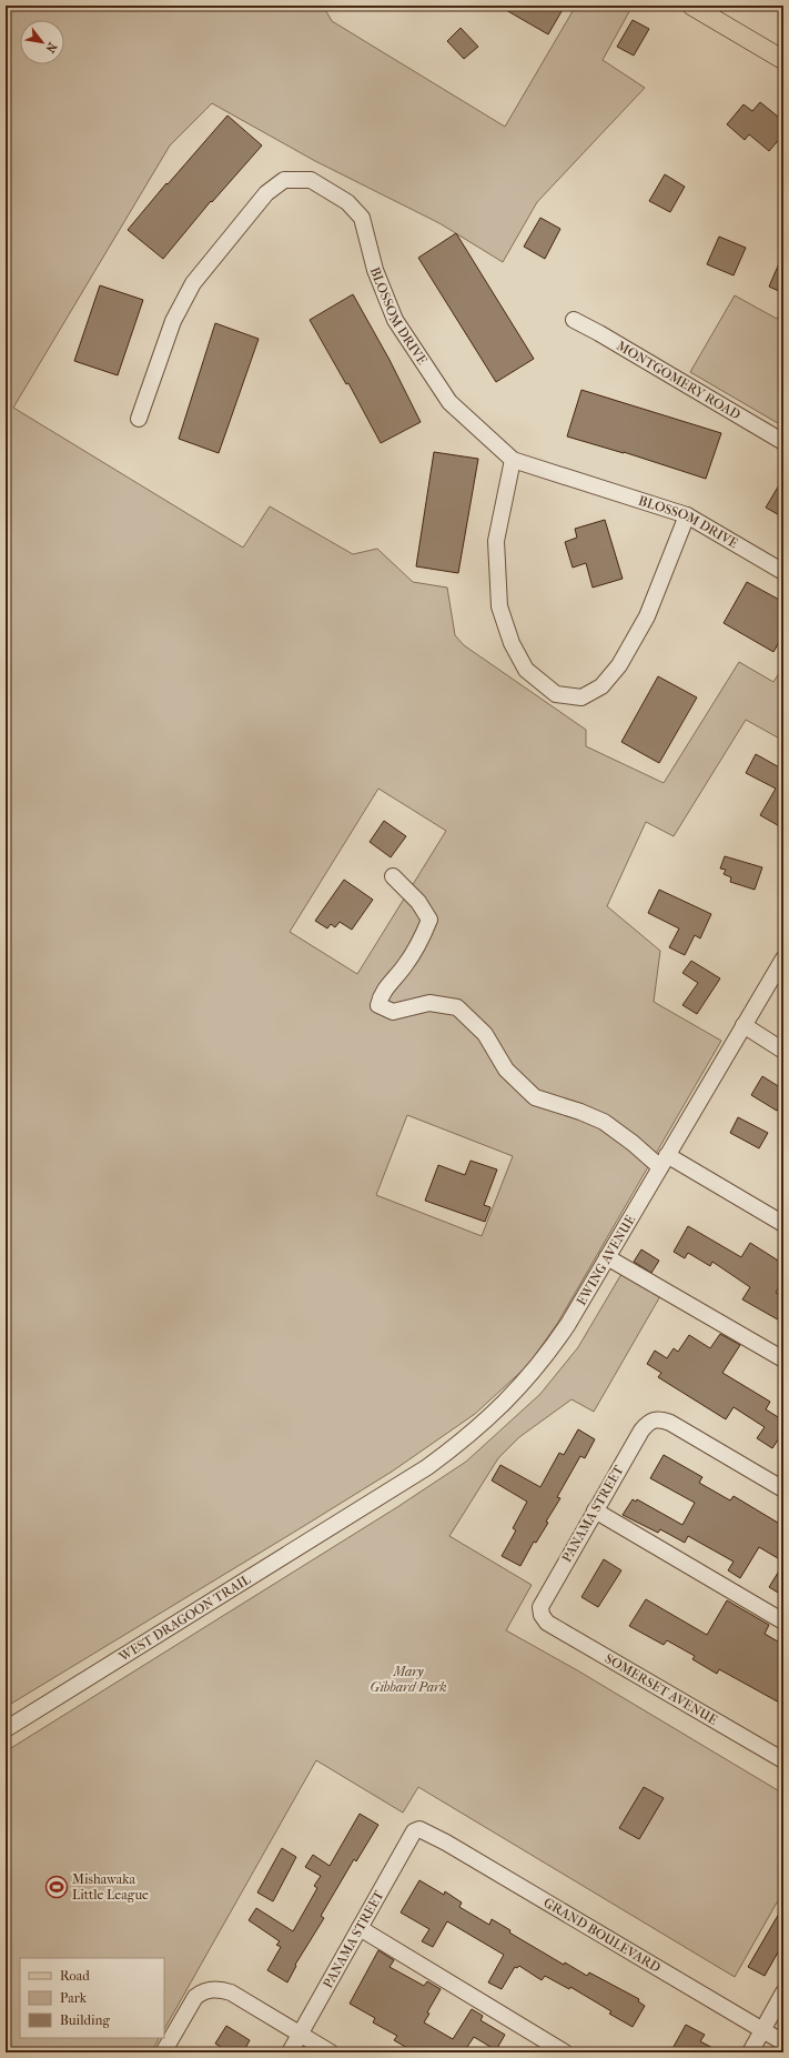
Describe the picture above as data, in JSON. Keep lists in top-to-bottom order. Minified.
{"streets":{"street":["BLOSSOM DRIVE","MONTGOMERY ROAD","EWING AVENUE","PANAMA STREET","WEST DRAGOON TRAIL","SOMERSET AVENUE","GRAND BOULEVARD"]},"crossings":[["EWING AVENUE","WEST DRAGOON TRAIL"],["PANAMA STREET","SOMERSET AVENUE"],["PANAMA STREET","GRAND BOULEVARD"]],"parks":["Mary Gibbard Park"],"places":{"sports":["Mishawaka Little League"]},"legend":["Road","Park","Building"],"north":"bottom right"}
